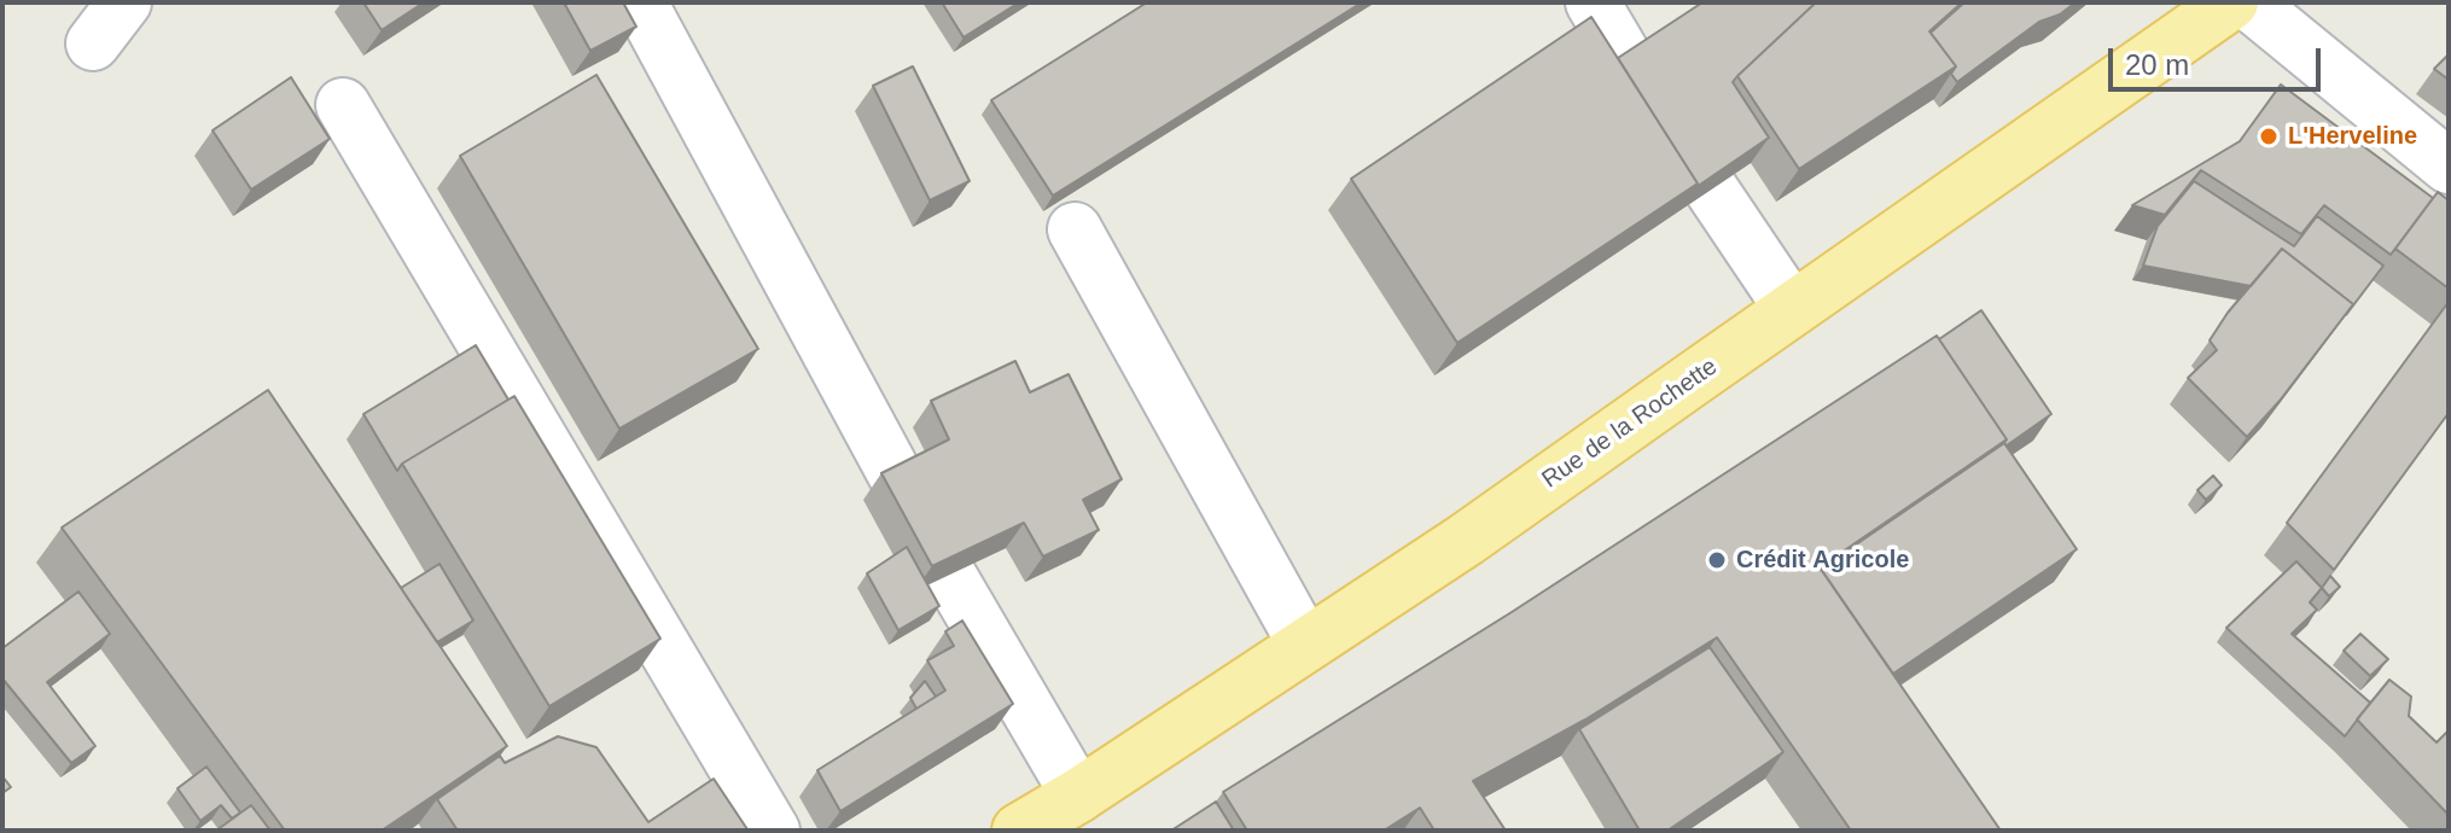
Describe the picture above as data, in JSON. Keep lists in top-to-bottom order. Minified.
{"streets":{"main road":["Rue de la Rochette"]},"places":["L'Herveline","Crédit Agricole"],"scale_bar":"20 m"}
